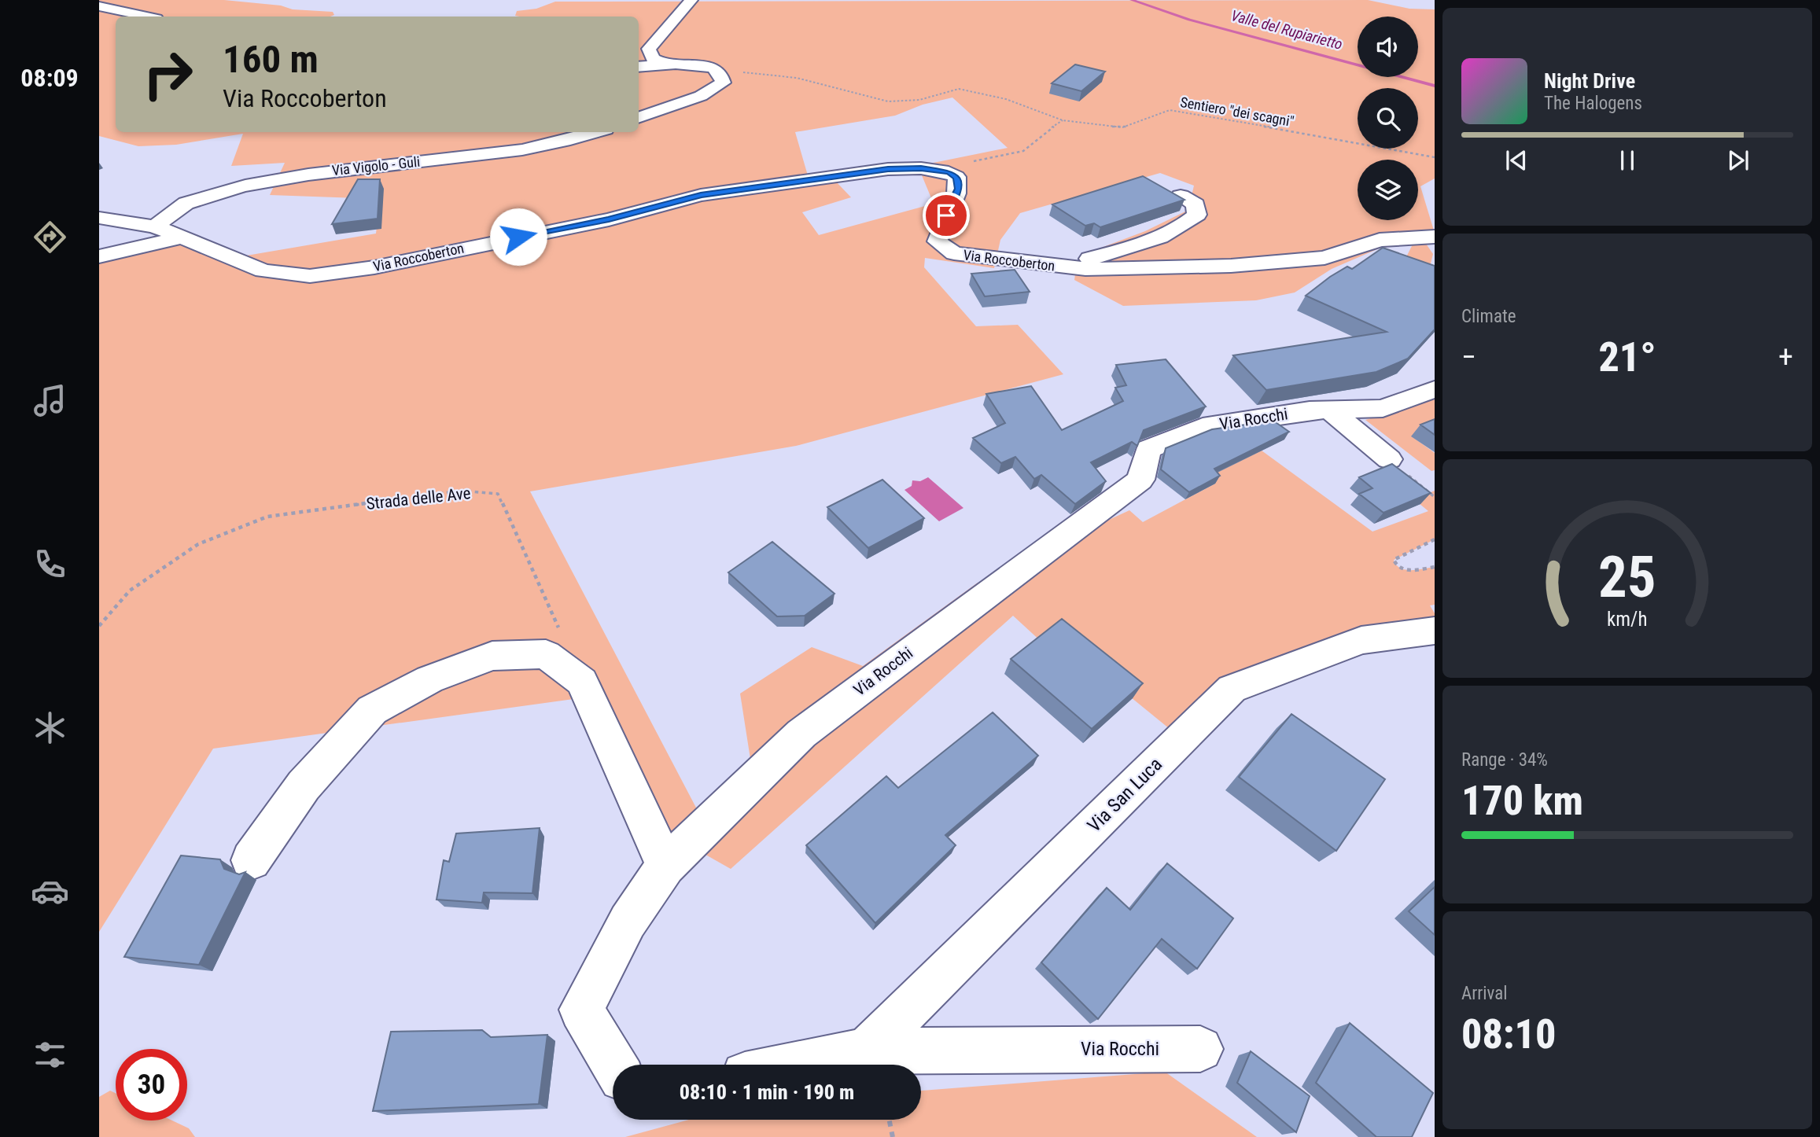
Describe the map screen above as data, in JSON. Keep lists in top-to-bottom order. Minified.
{"streets":{"street":["Via Vigolo - Guli","Via Roccoberton","Via Rocchi","Via San Luca"],"path":["Sentiero \"dei scagni\"","Strada delle Ave"]},"crossings":[["Via Vigolo - Guli","Via Roccoberton"],["Via Rocchi","Via San Luca"]],"water":["Valle del Rupiarietto"],"page":{"tabs":"08:09","turn":["160 m","Via Roccoberton"],"song":["Night Drive","The Halogens"],"tile":["Climate",["Range · 34%","170 km"],["Arrival","08:10"]],"heat":["−","21°","+"],"limit":"30","trip":"08:10 · 1 min · 190 m","gauge":["25","km/h"]}}
